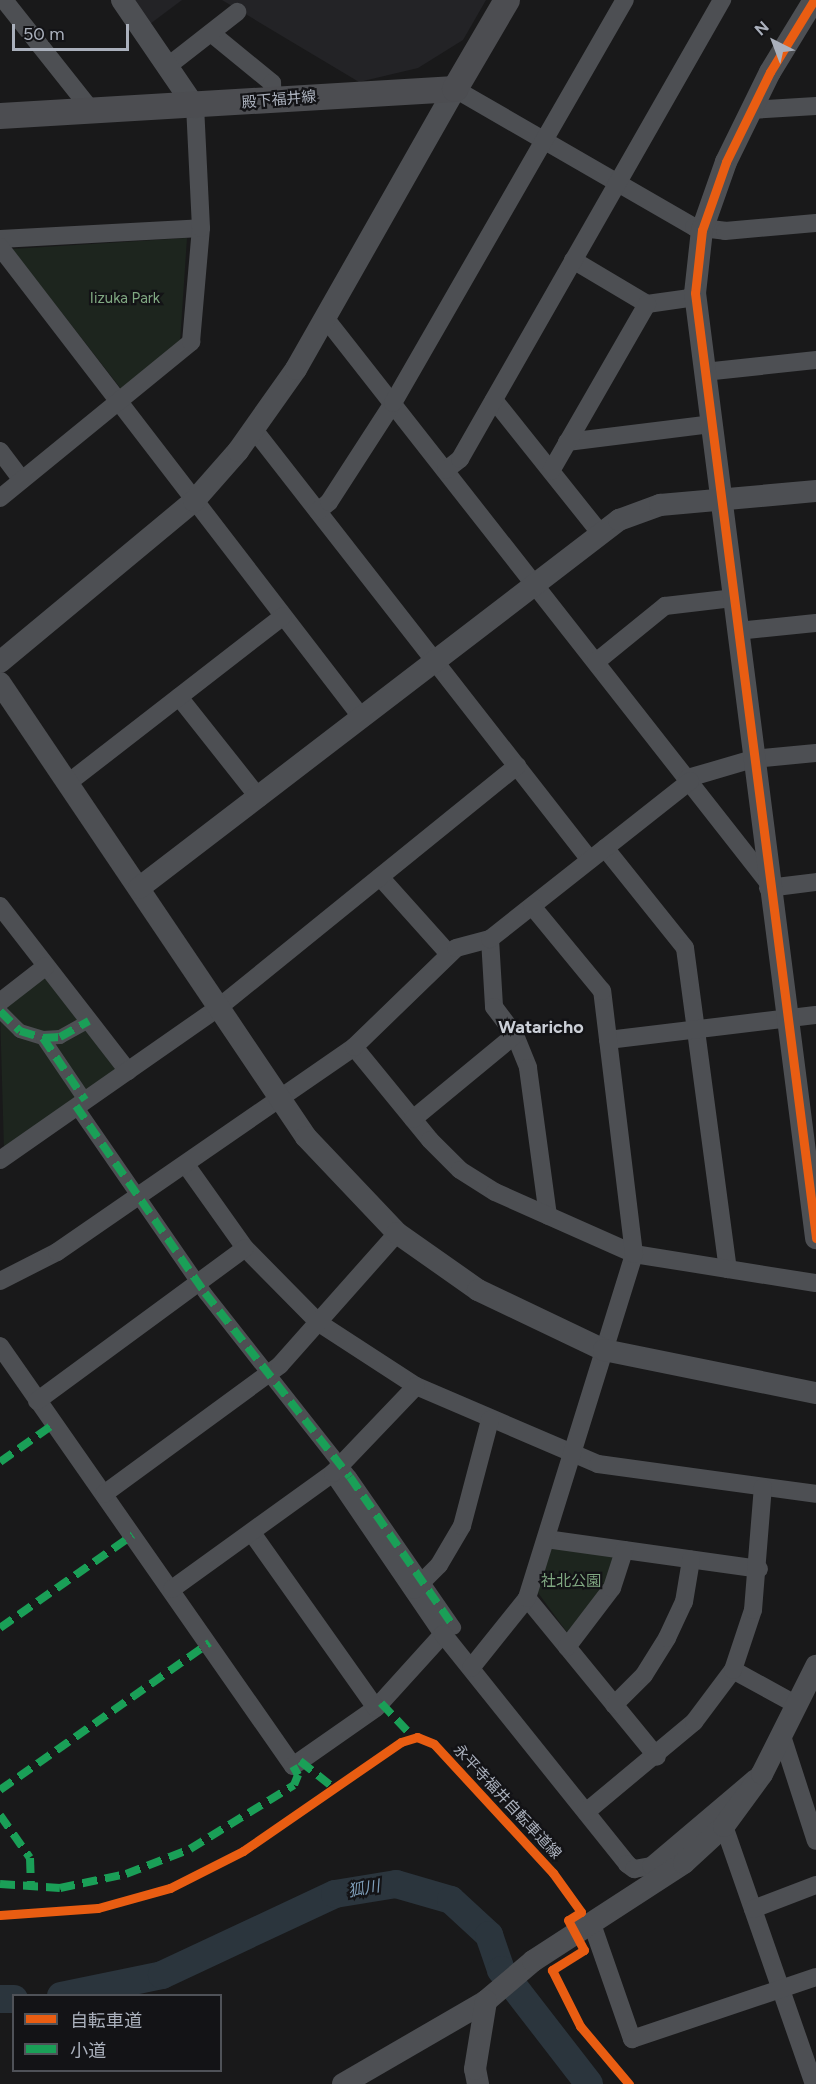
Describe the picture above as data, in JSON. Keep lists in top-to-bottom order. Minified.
{"streets":{"main road":["殿下福井線"],"cycle path":["永平寺福井自転車道線"]},"districts":["Wataricho"],"water":["狐川"],"parks":["Iizuka Park","社北公園"],"legend":["自転車道","小道"],"scale_bar":"50 m","north":"top left"}
